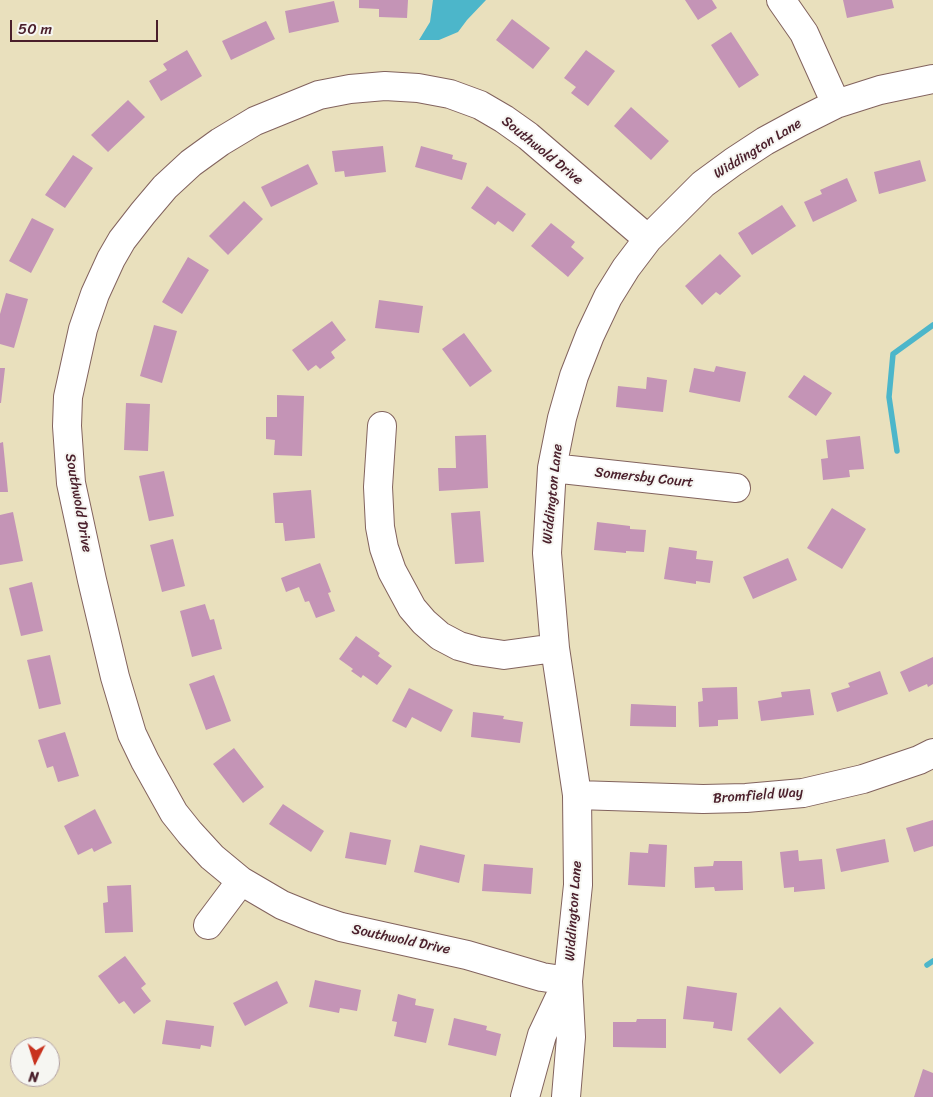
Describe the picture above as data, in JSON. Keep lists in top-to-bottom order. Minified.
{"streets":{"street":["Widdington Lane","Southwold Drive","Somersby Court","Bromfield Way"]},"crossings":[["Widdington Lane","Southwold Drive"],["Widdington Lane","Somersby Court"],["Widdington Lane","Bromfield Way"]],"scale_bar":"50 m","north":"bottom"}
